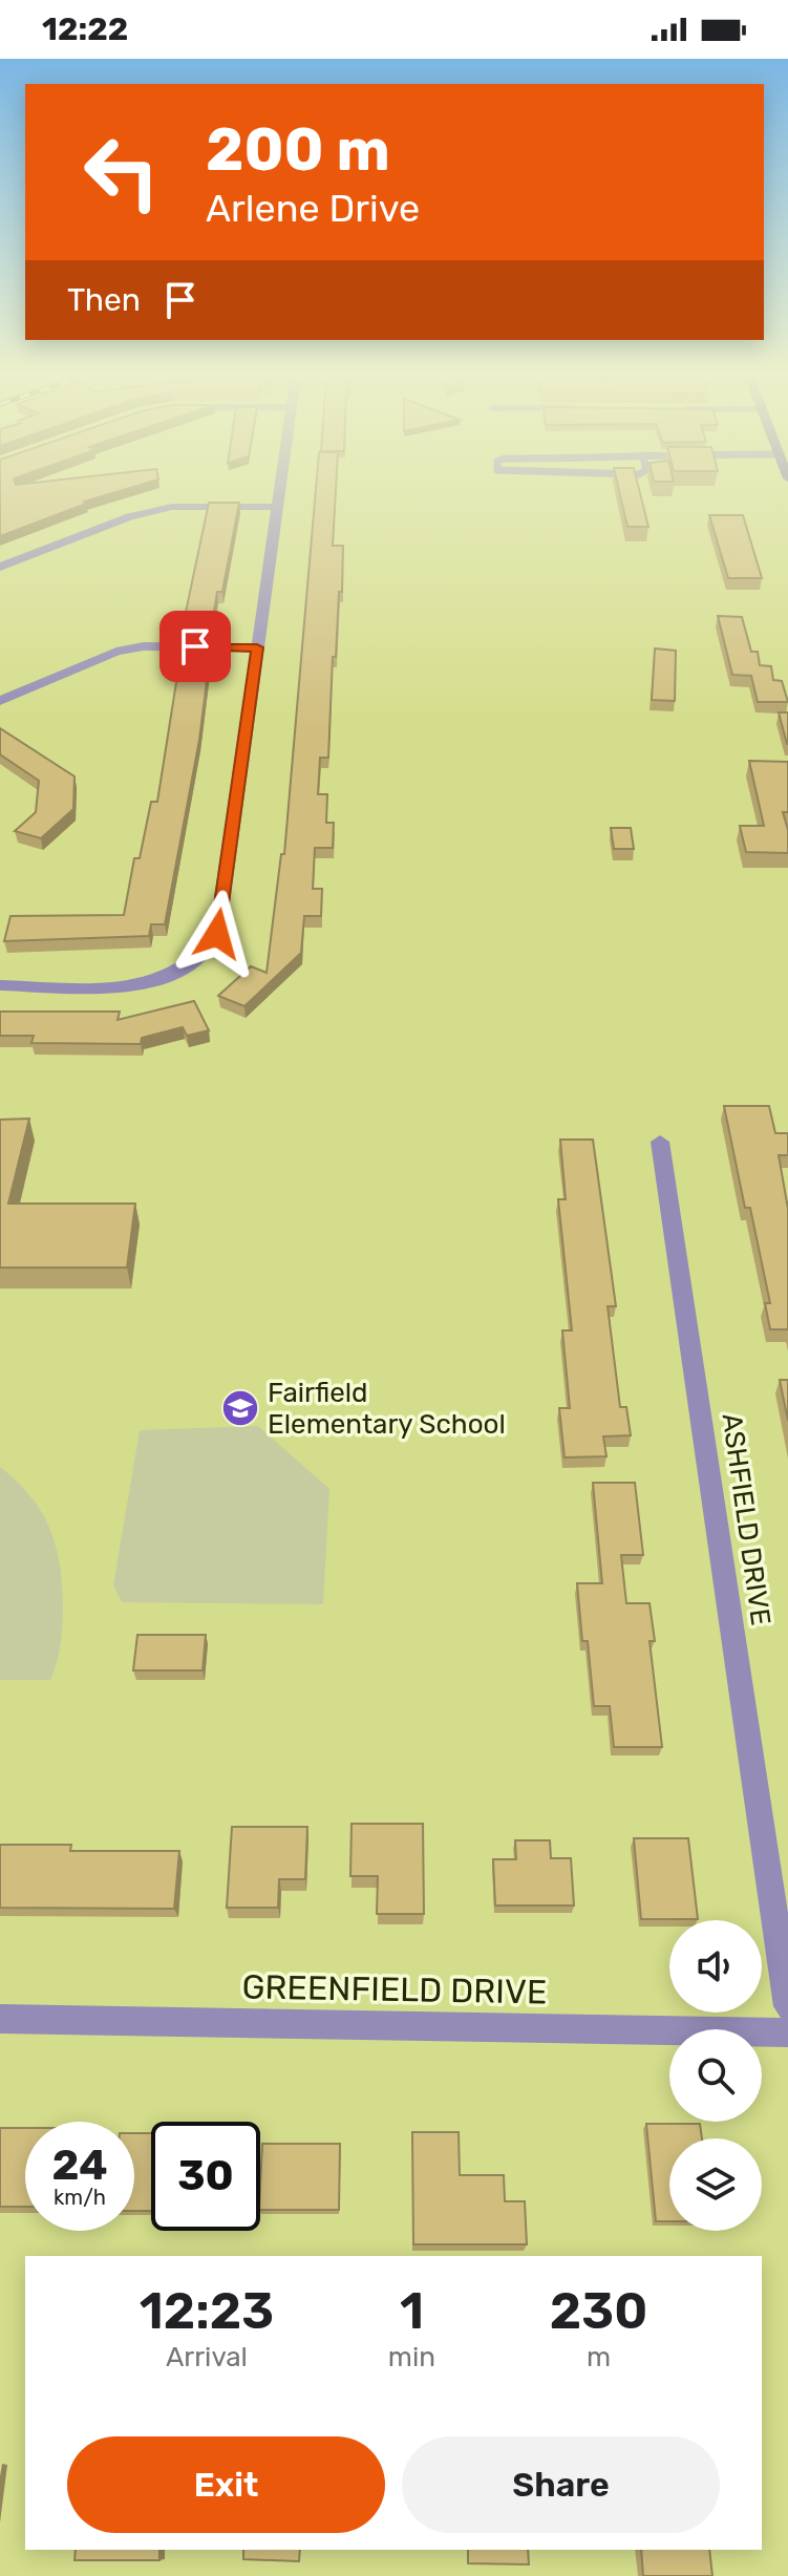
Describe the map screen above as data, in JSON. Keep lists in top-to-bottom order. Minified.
{"streets":{"street":["ASHFIELD DRIVE","GREENFIELD DRIVE"]},"places":{"school or university":["Fairfield Elementary School"]},"page":{"status":"12:22","turn":["200 m","Arlene Drive"],"then":"Then","speed":"24 km/h","limit":"30","eta":["12:23","Arrival","1","min","230","m"],"buttons":["Exit","Share"]}}
